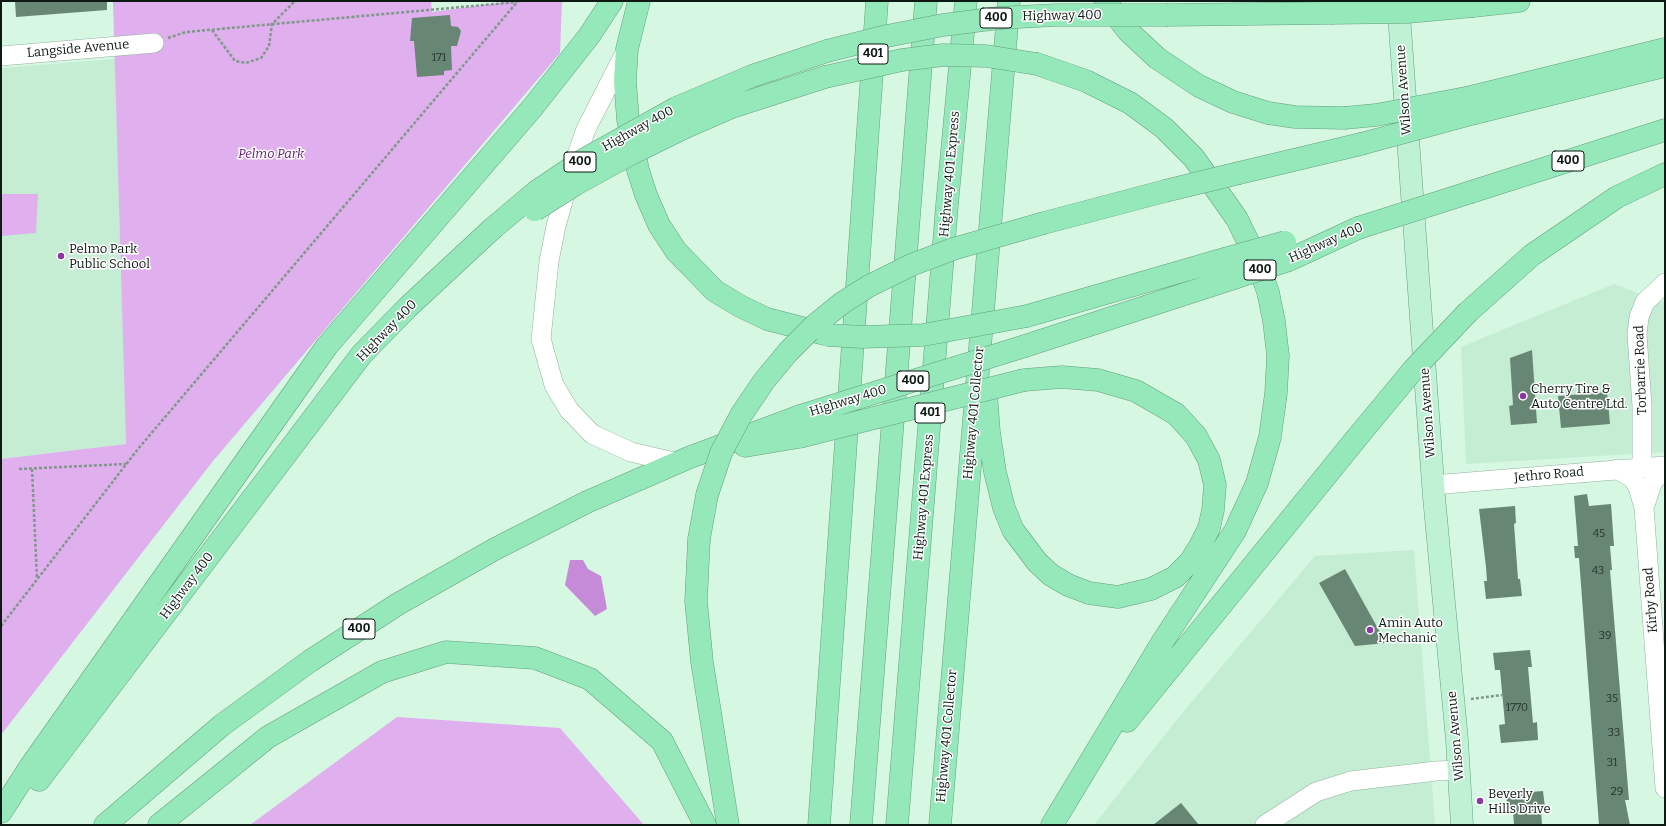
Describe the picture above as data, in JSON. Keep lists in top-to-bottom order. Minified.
{"streets":{"highway":["Highway 400","400","401","Highway 401 Express","Highway 401 Collector"],"main road":["Wilson Avenue"],"street":["Langside Avenue","Torbarrie Road","Jethro Road","Kirby Road"]},"crossings":[["Highway 400","400"],["Wilson Avenue","Jethro Road"],["Torbarrie Road","Jethro Road"],["Jethro Road","Kirby Road"]],"parks":["Pelmo Park"],"places":["Pelmo Park Public School","Cherry Tire & Auto Centre Ltd.","Amin Auto Mechanic","Beverly Hills Drive"],"house_numbers":["171","45","43","39","35","1770","33","31","29"]}
